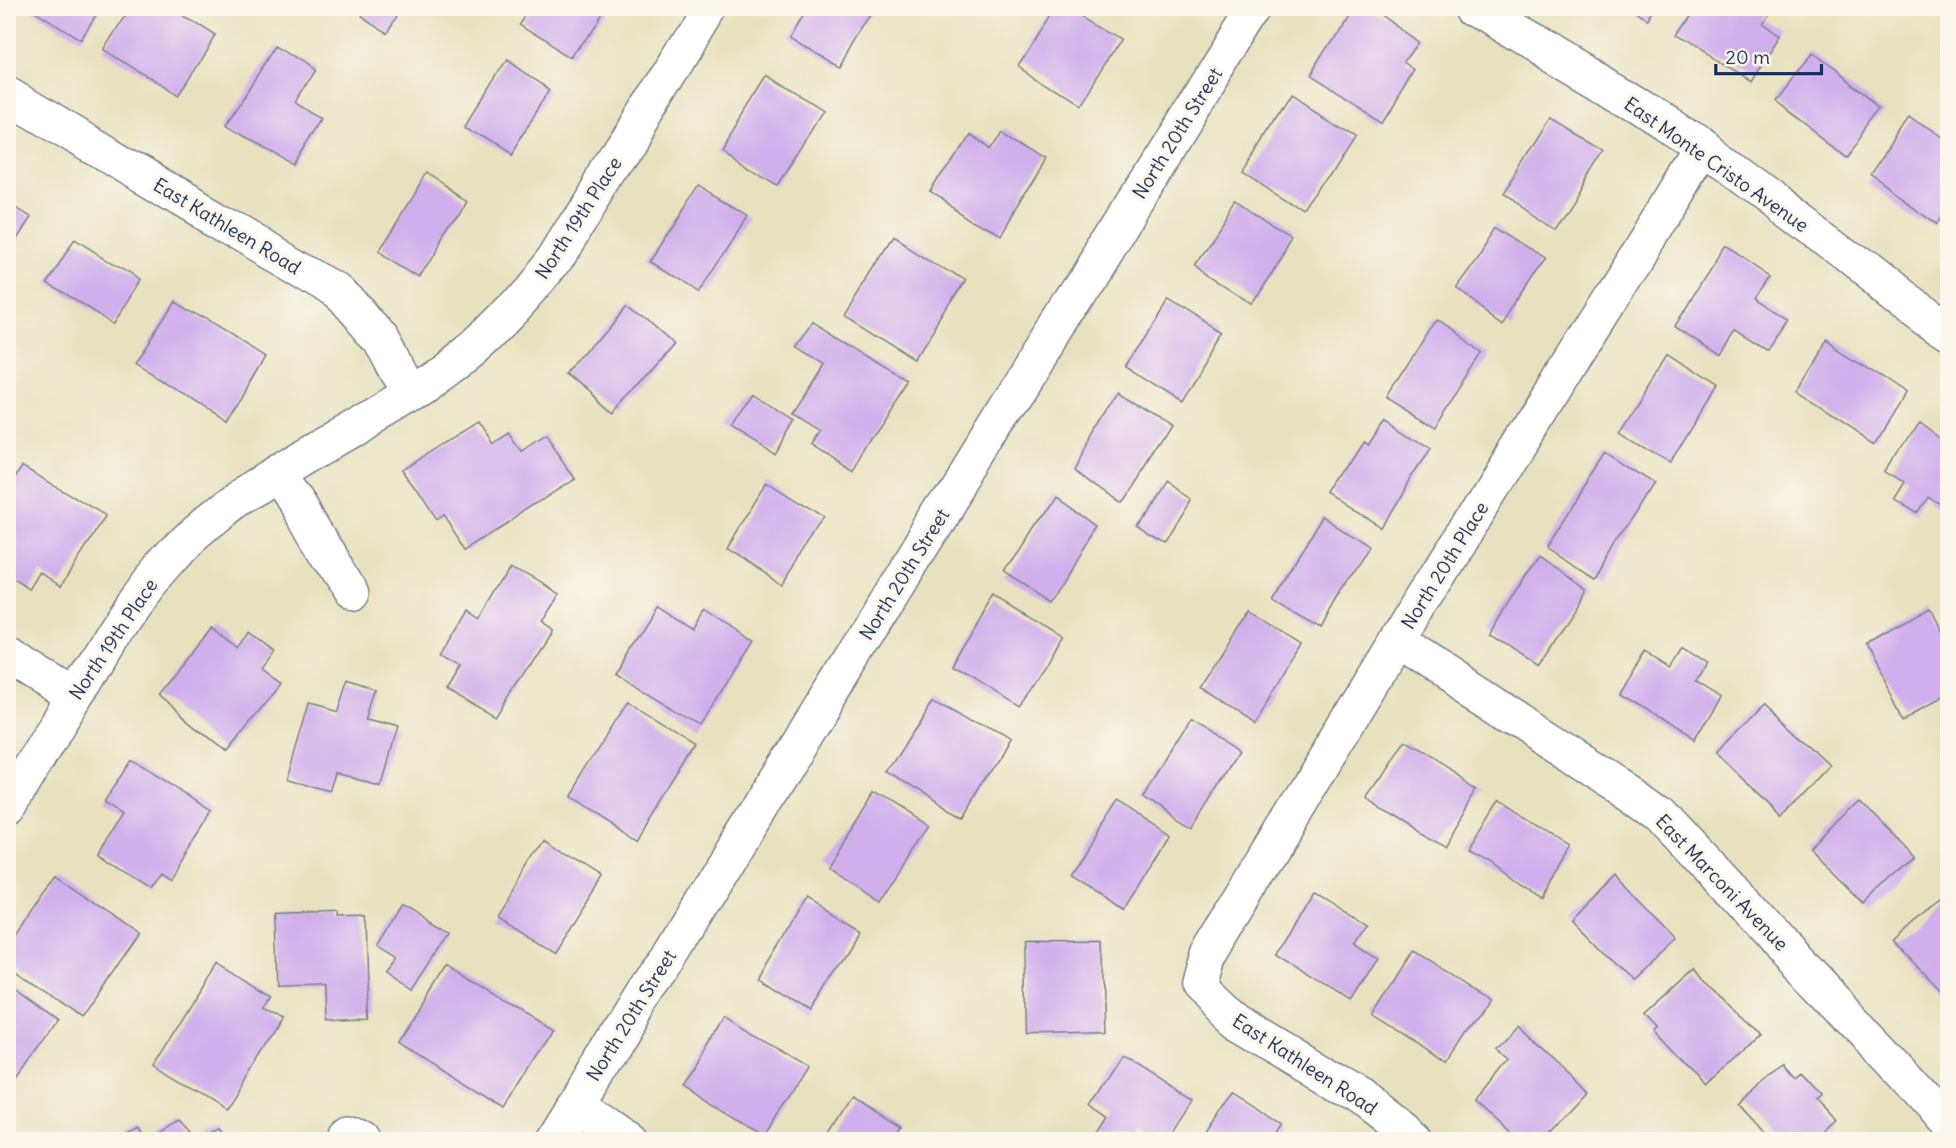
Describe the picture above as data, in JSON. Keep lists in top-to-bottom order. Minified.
{"streets":{"street":["North 20th Street","East Monte Cristo Avenue","North 19th Place","East Kathleen Road","North 20th Place","East Marconi Avenue"]},"crossings":[["East Monte Cristo Avenue","North 20th Place"],["North 19th Place","East Kathleen Road"],["East Kathleen Road","North 20th Place"],["North 20th Place","East Marconi Avenue"]],"scale_bar":"20 m"}
